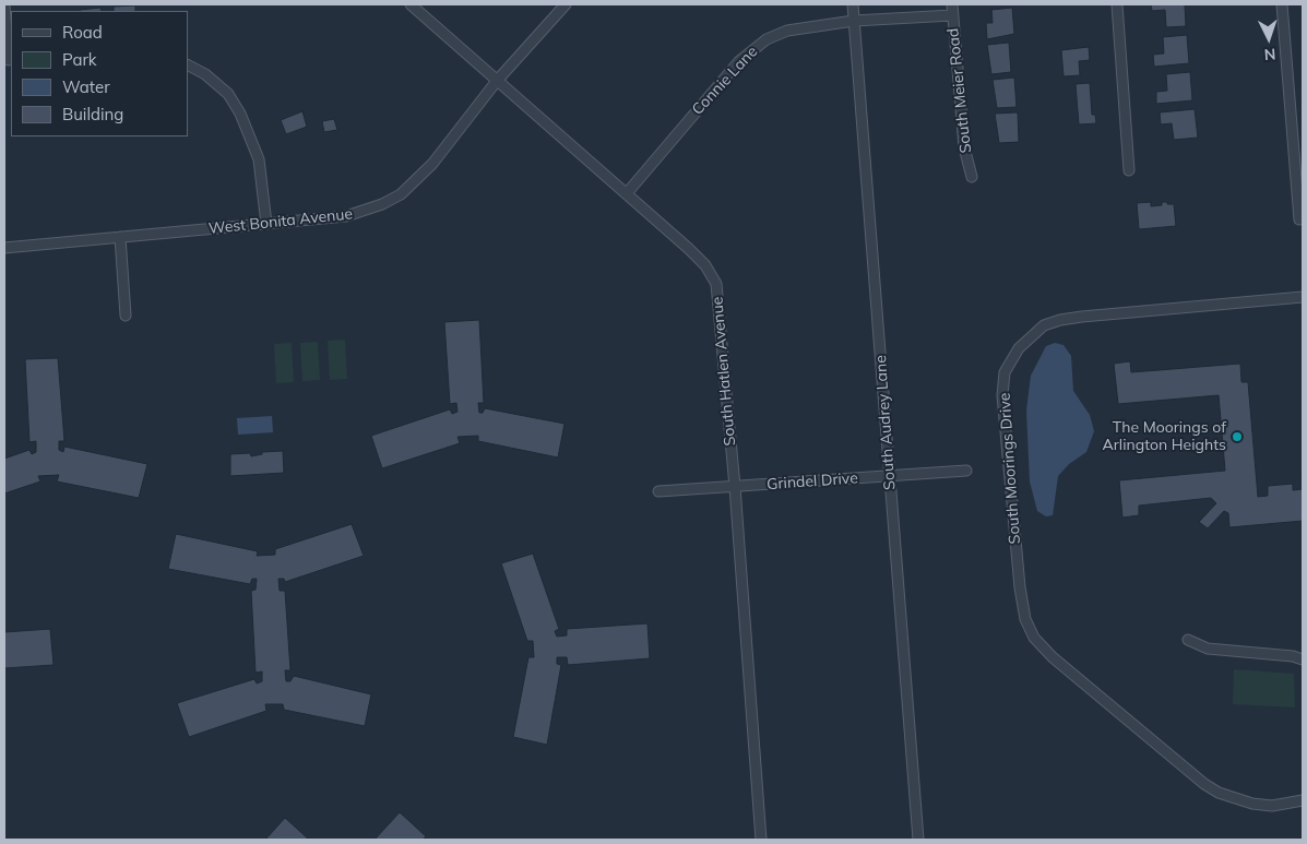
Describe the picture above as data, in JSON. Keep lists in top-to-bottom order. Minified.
{"streets":{"street":["Connie Lane","South Meier Road","West Bonita Avenue","South Hatlen Avenue","South Audrey Lane","South Moorings Drive","Grindel Drive"]},"crossings":[["Connie Lane","South Meier Road"],["Connie Lane","South Hatlen Avenue"],["Connie Lane","South Audrey Lane"],["West Bonita Avenue","South Hatlen Avenue"],["South Hatlen Avenue","Grindel Drive"],["South Audrey Lane","Grindel Drive"]],"places":["The Moorings of Arlington Heights"],"legend":["Road","Park","Water","Building"],"north":"bottom"}
